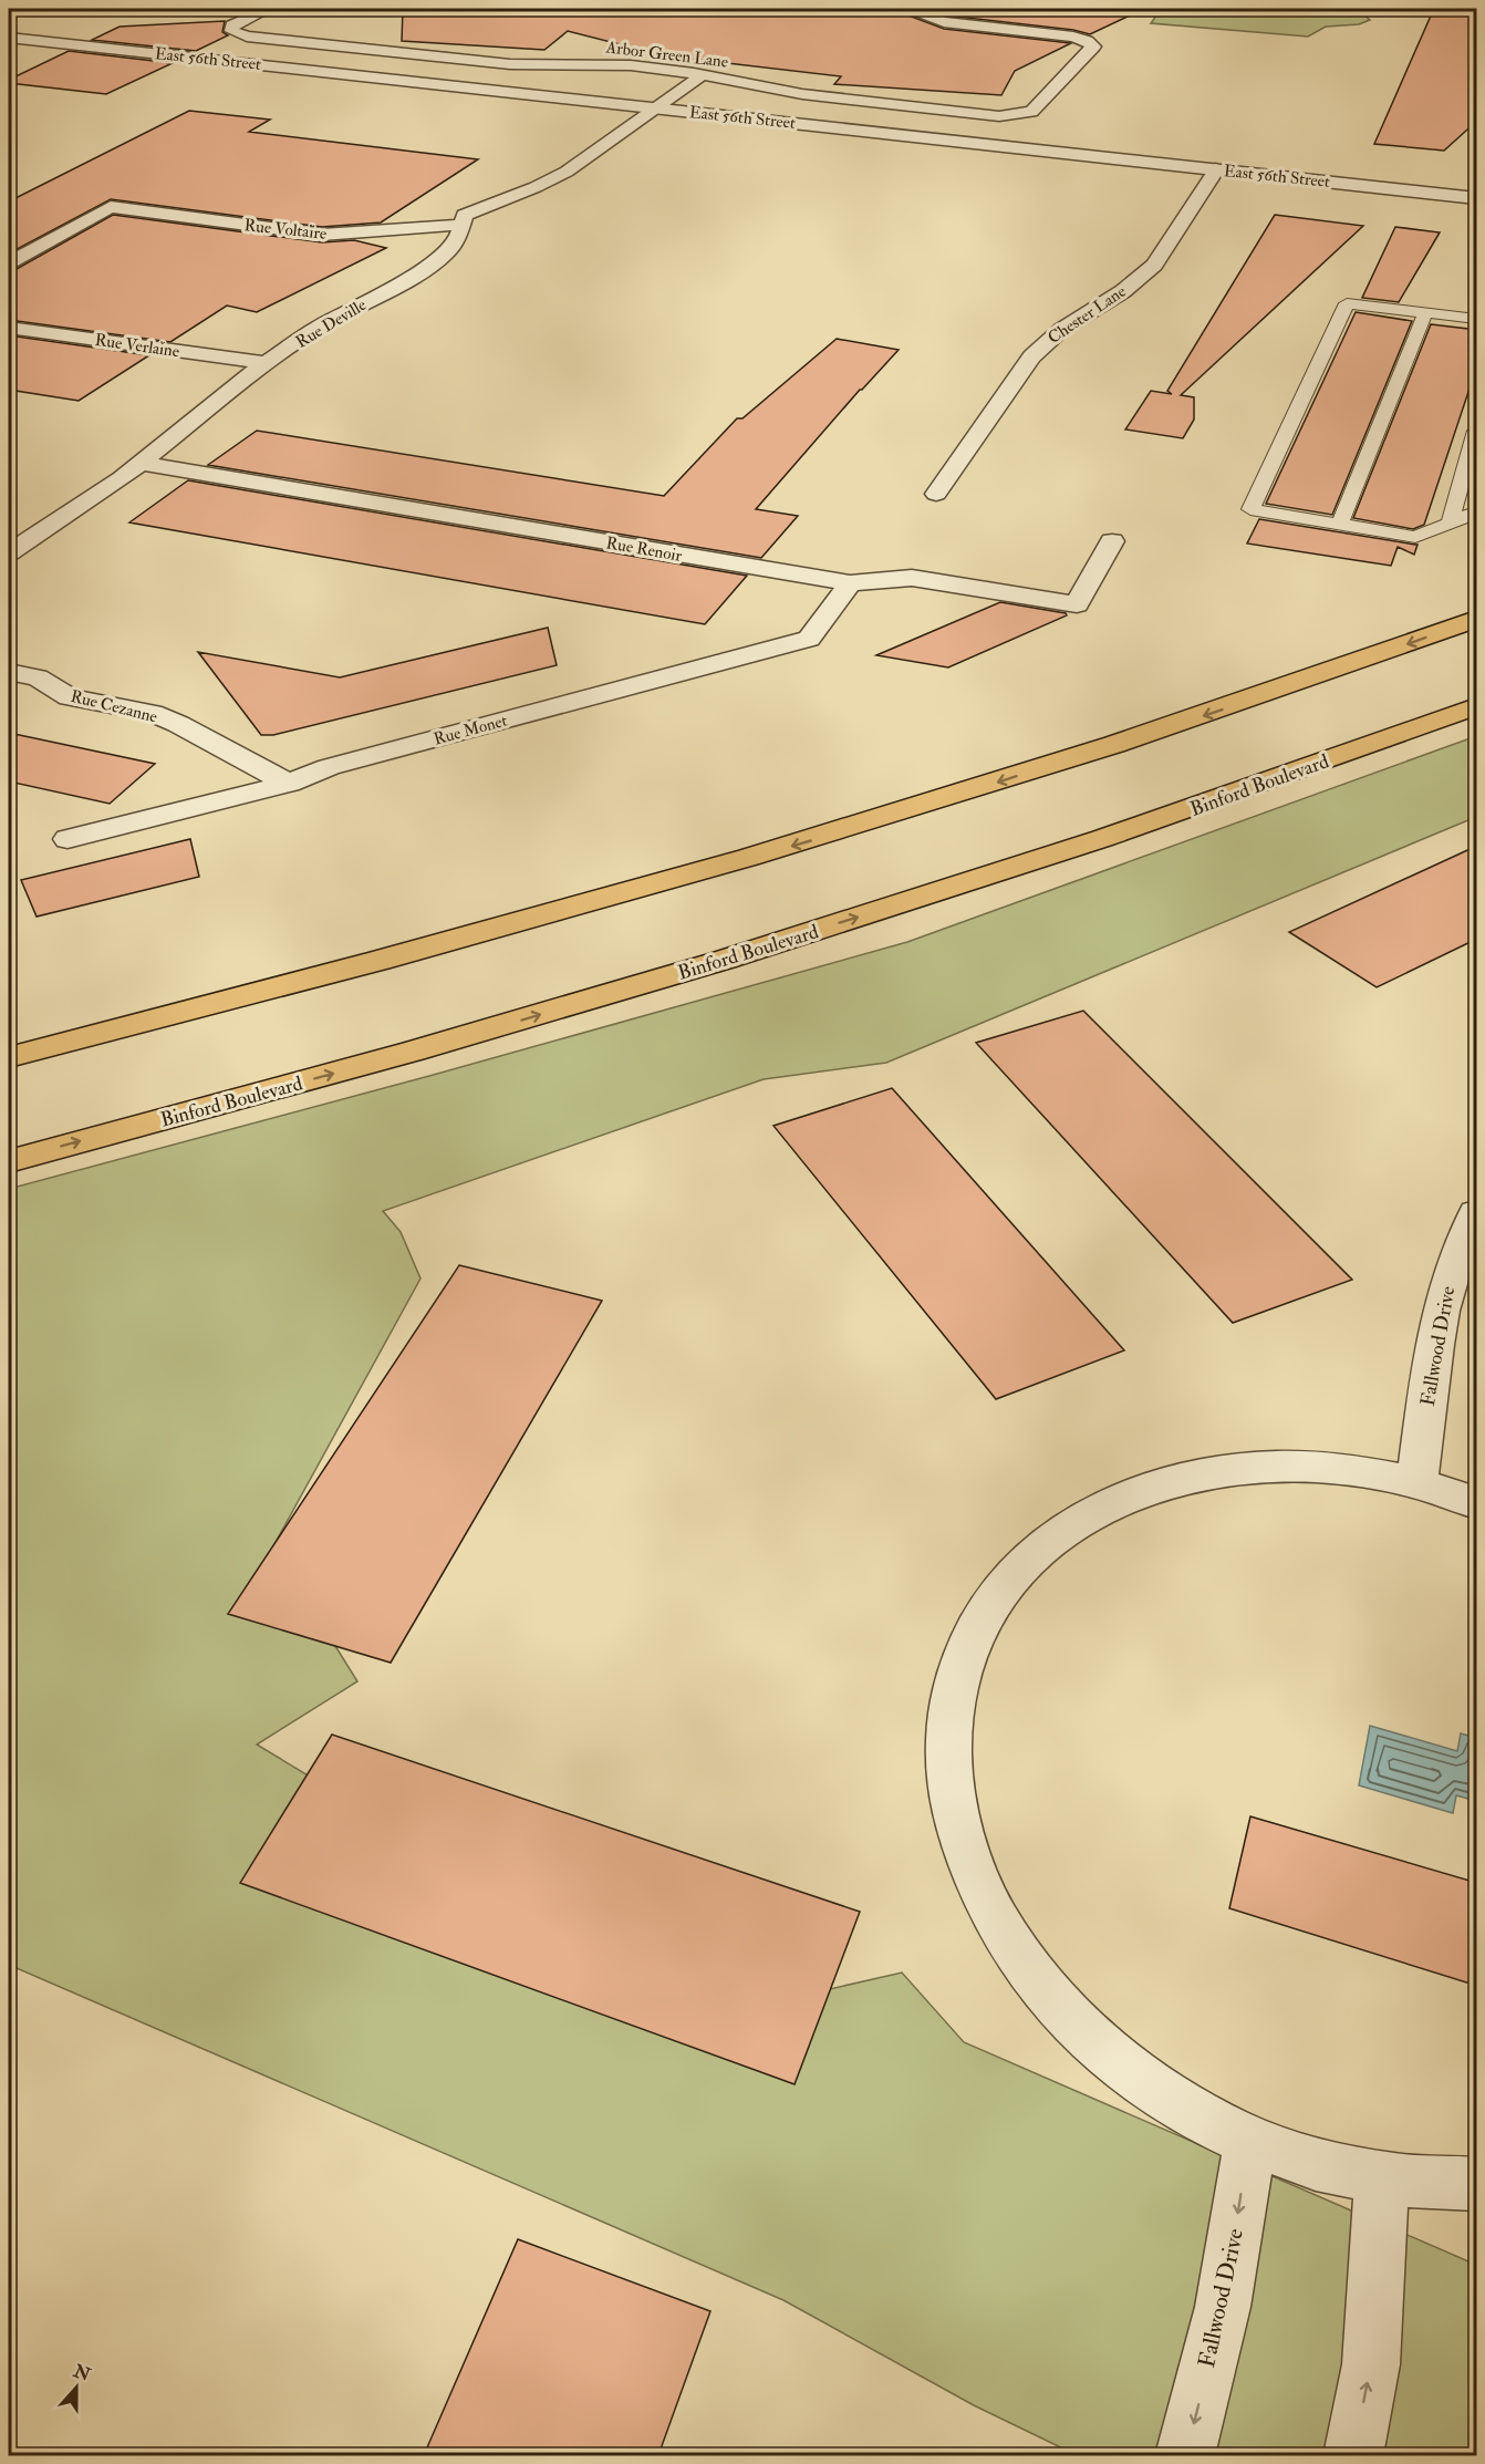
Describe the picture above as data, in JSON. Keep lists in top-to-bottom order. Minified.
{"streets":{"main road":["Binford Boulevard"],"street":["Arbor Green Lane","East 56th Street","Rue Voltaire","Chester Lane","Rue Deville","Rue Verlaine","Rue Renoir","Rue Cezanne","Rue Monet","Fallwood Drive"]},"crossings":[["Arbor Green Lane","Rue Deville"],["East 56th Street","Chester Lane"],["East 56th Street","Rue Deville"],["Rue Voltaire","Rue Deville"],["Rue Deville","Rue Verlaine"],["Rue Deville","Rue Renoir"],["Rue Renoir","Rue Monet"],["Rue Cezanne","Rue Monet"]],"north":"top"}
